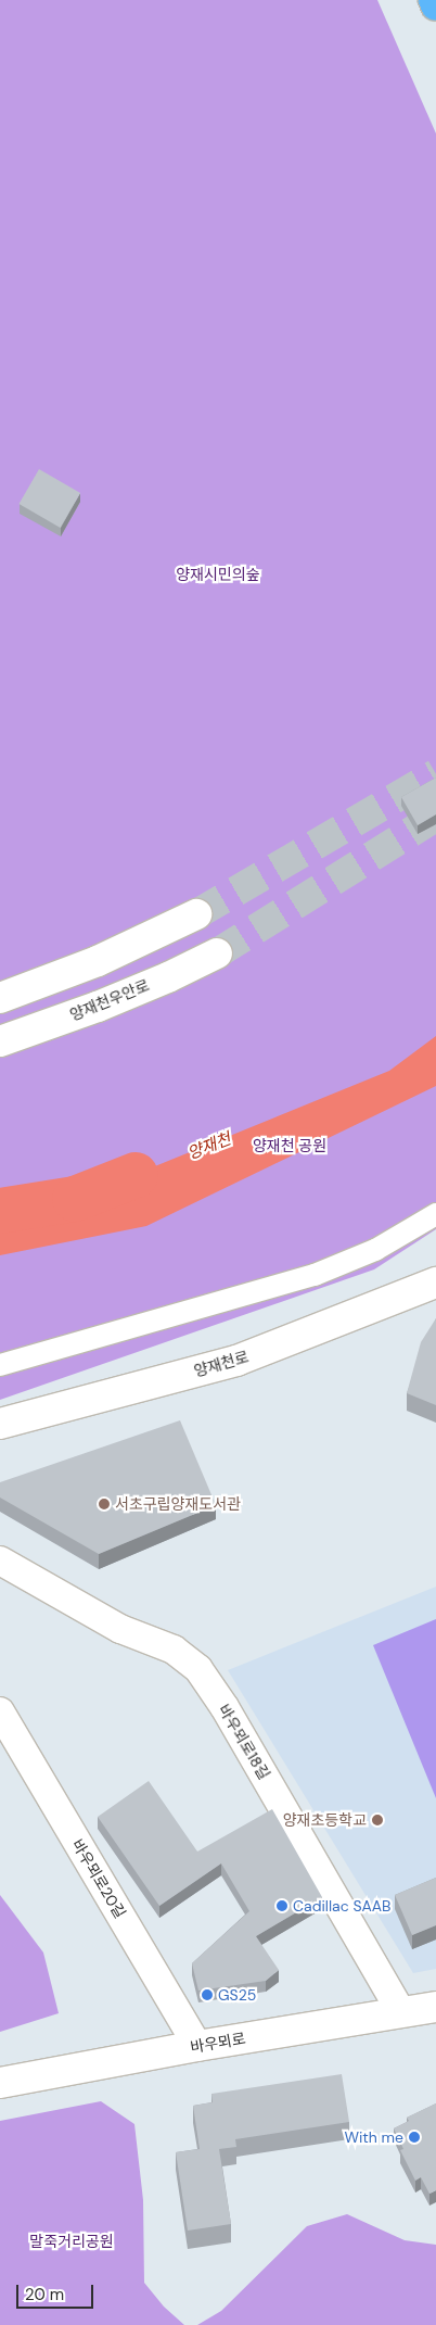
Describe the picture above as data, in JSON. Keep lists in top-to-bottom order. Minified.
{"streets":{"street":["양재천우안로","양재천로","바우뫼로18길","바우뫼로20길","바우뫼로"]},"crossings":[["바우뫼로18길","바우뫼로"],["바우뫼로20길","바우뫼로"]],"water":["양재천"],"parks":["양재시민의숲","양재천 공원","말죽거리공원"],"places":["서초구립양재도서관","양재초등학교","Cadillac SAAB","GS25","With me"],"scale_bar":"20 m"}
